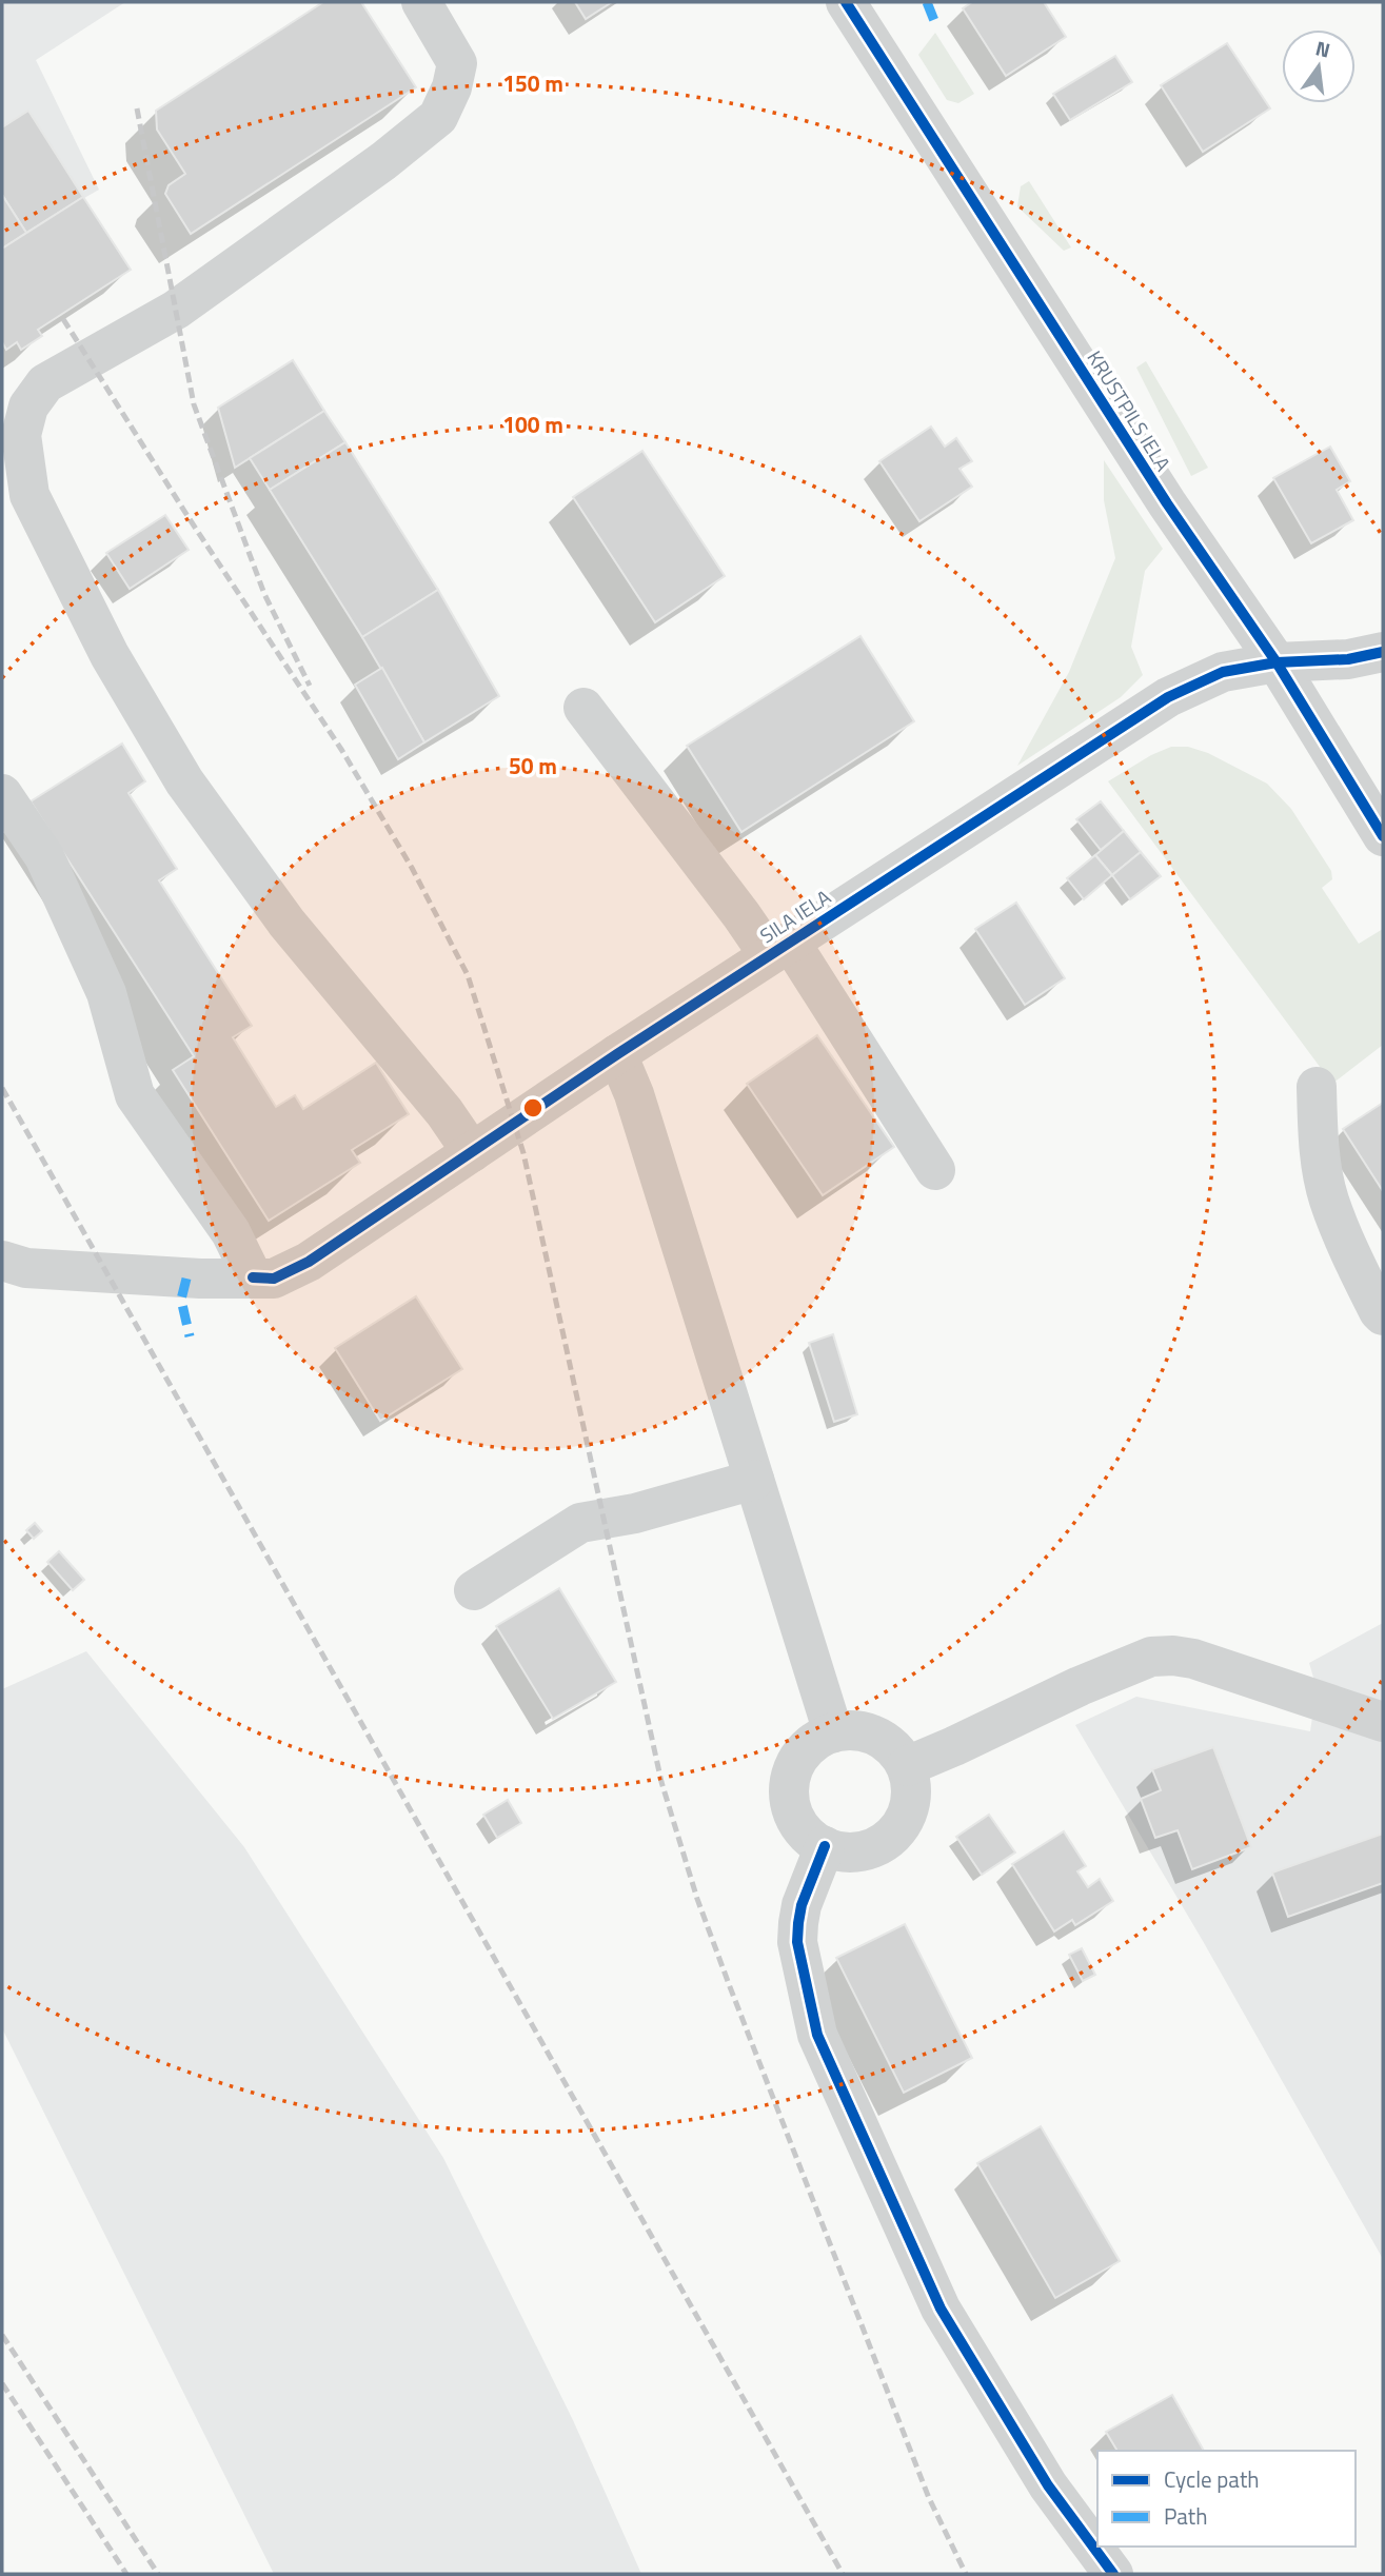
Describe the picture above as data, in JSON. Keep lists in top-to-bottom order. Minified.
{"streets":{"street":["KRUSTPILS IELA","SILA IELA"]},"crossings":[["KRUSTPILS IELA","SILA IELA"]],"legend":["Cycle path","Path"],"north":"top","rings":["150 m","100 m","50 m"]}
